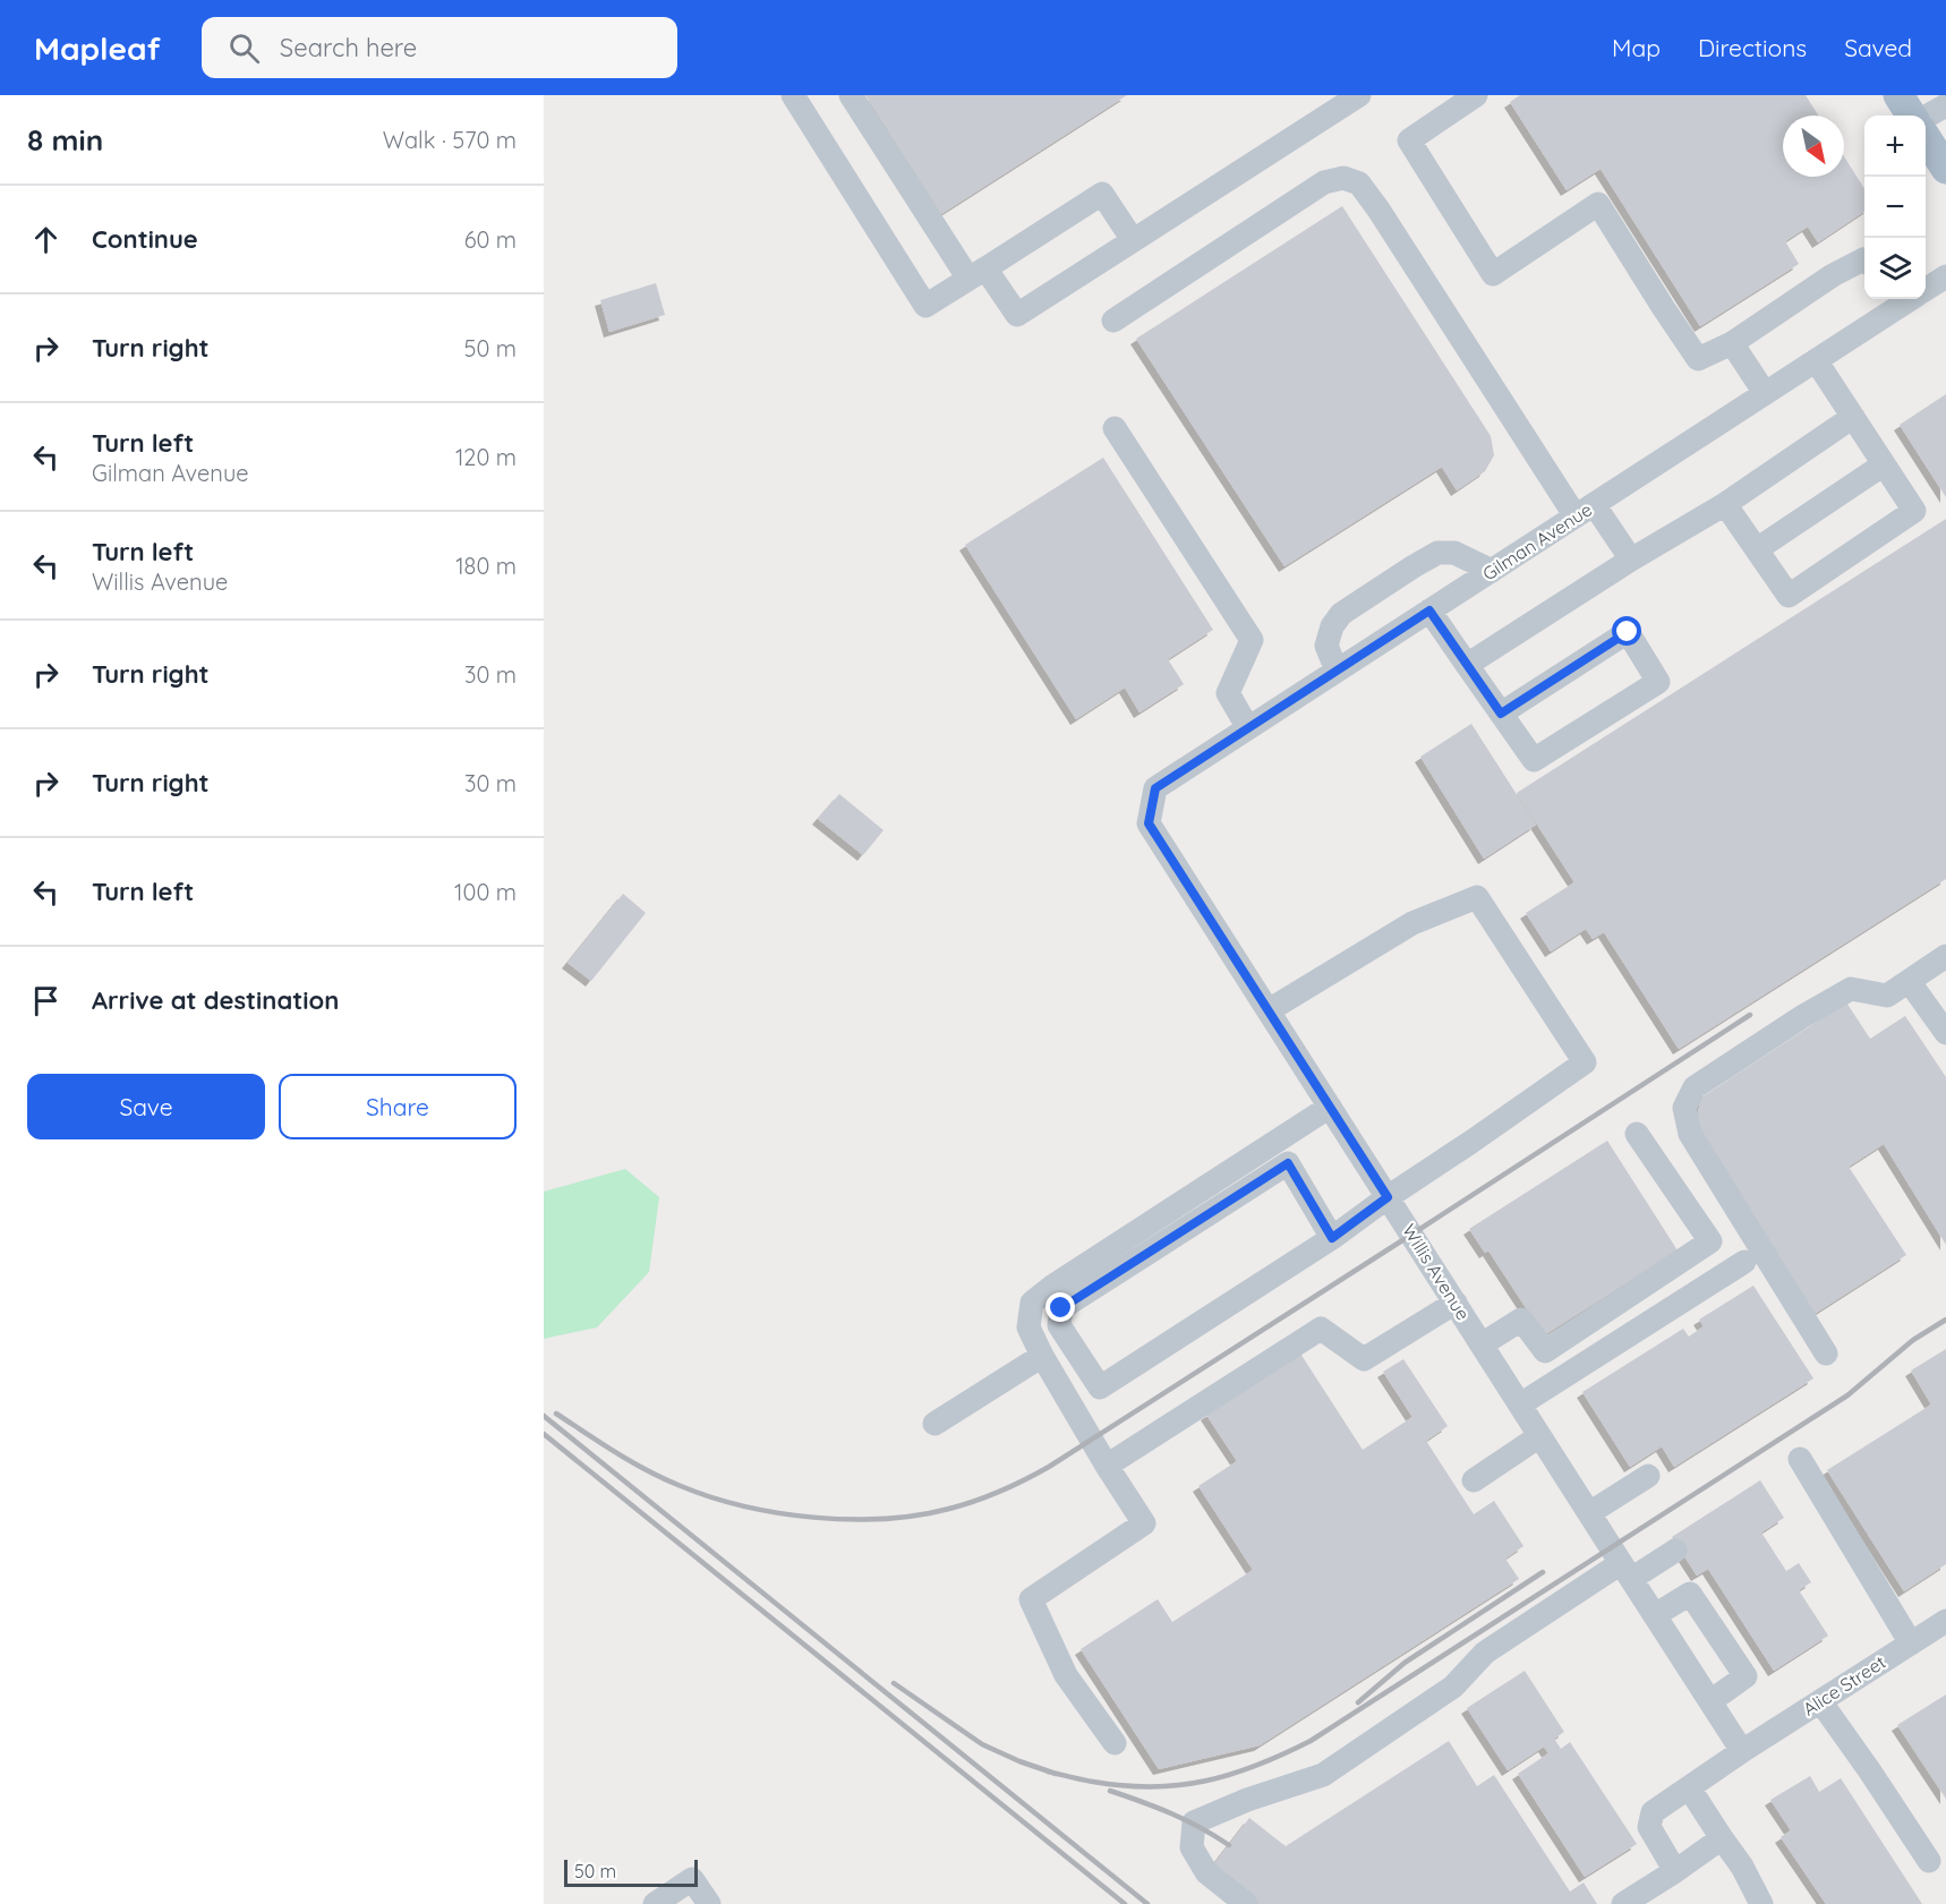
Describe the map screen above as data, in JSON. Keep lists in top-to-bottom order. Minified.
{"streets":{"street":["Gilman Avenue","Willis Avenue","Alice Street"]},"crossings":[["Gilman Avenue","Willis Avenue"],["Willis Avenue","Alice Street"]],"scale_bar":"50 m","north":"bottom right","page":{"header":"Mapleaf","search":"Search here","nav":["Map","Directions","Saved"],"heading":["8 min","Walk · 570 m"],"map_buttons":["+","−"],"list":[["Continue","60 m"],["Turn right","50 m"],["Turn left","Gilman Avenue","120 m"],["Turn left","Willis Avenue","180 m"],["Turn right","30 m"],["Turn right","30 m"],["Turn left","100 m"],"Arrive at destination"],"buttons":["Save","Share"],"scale":"50 m"}}
